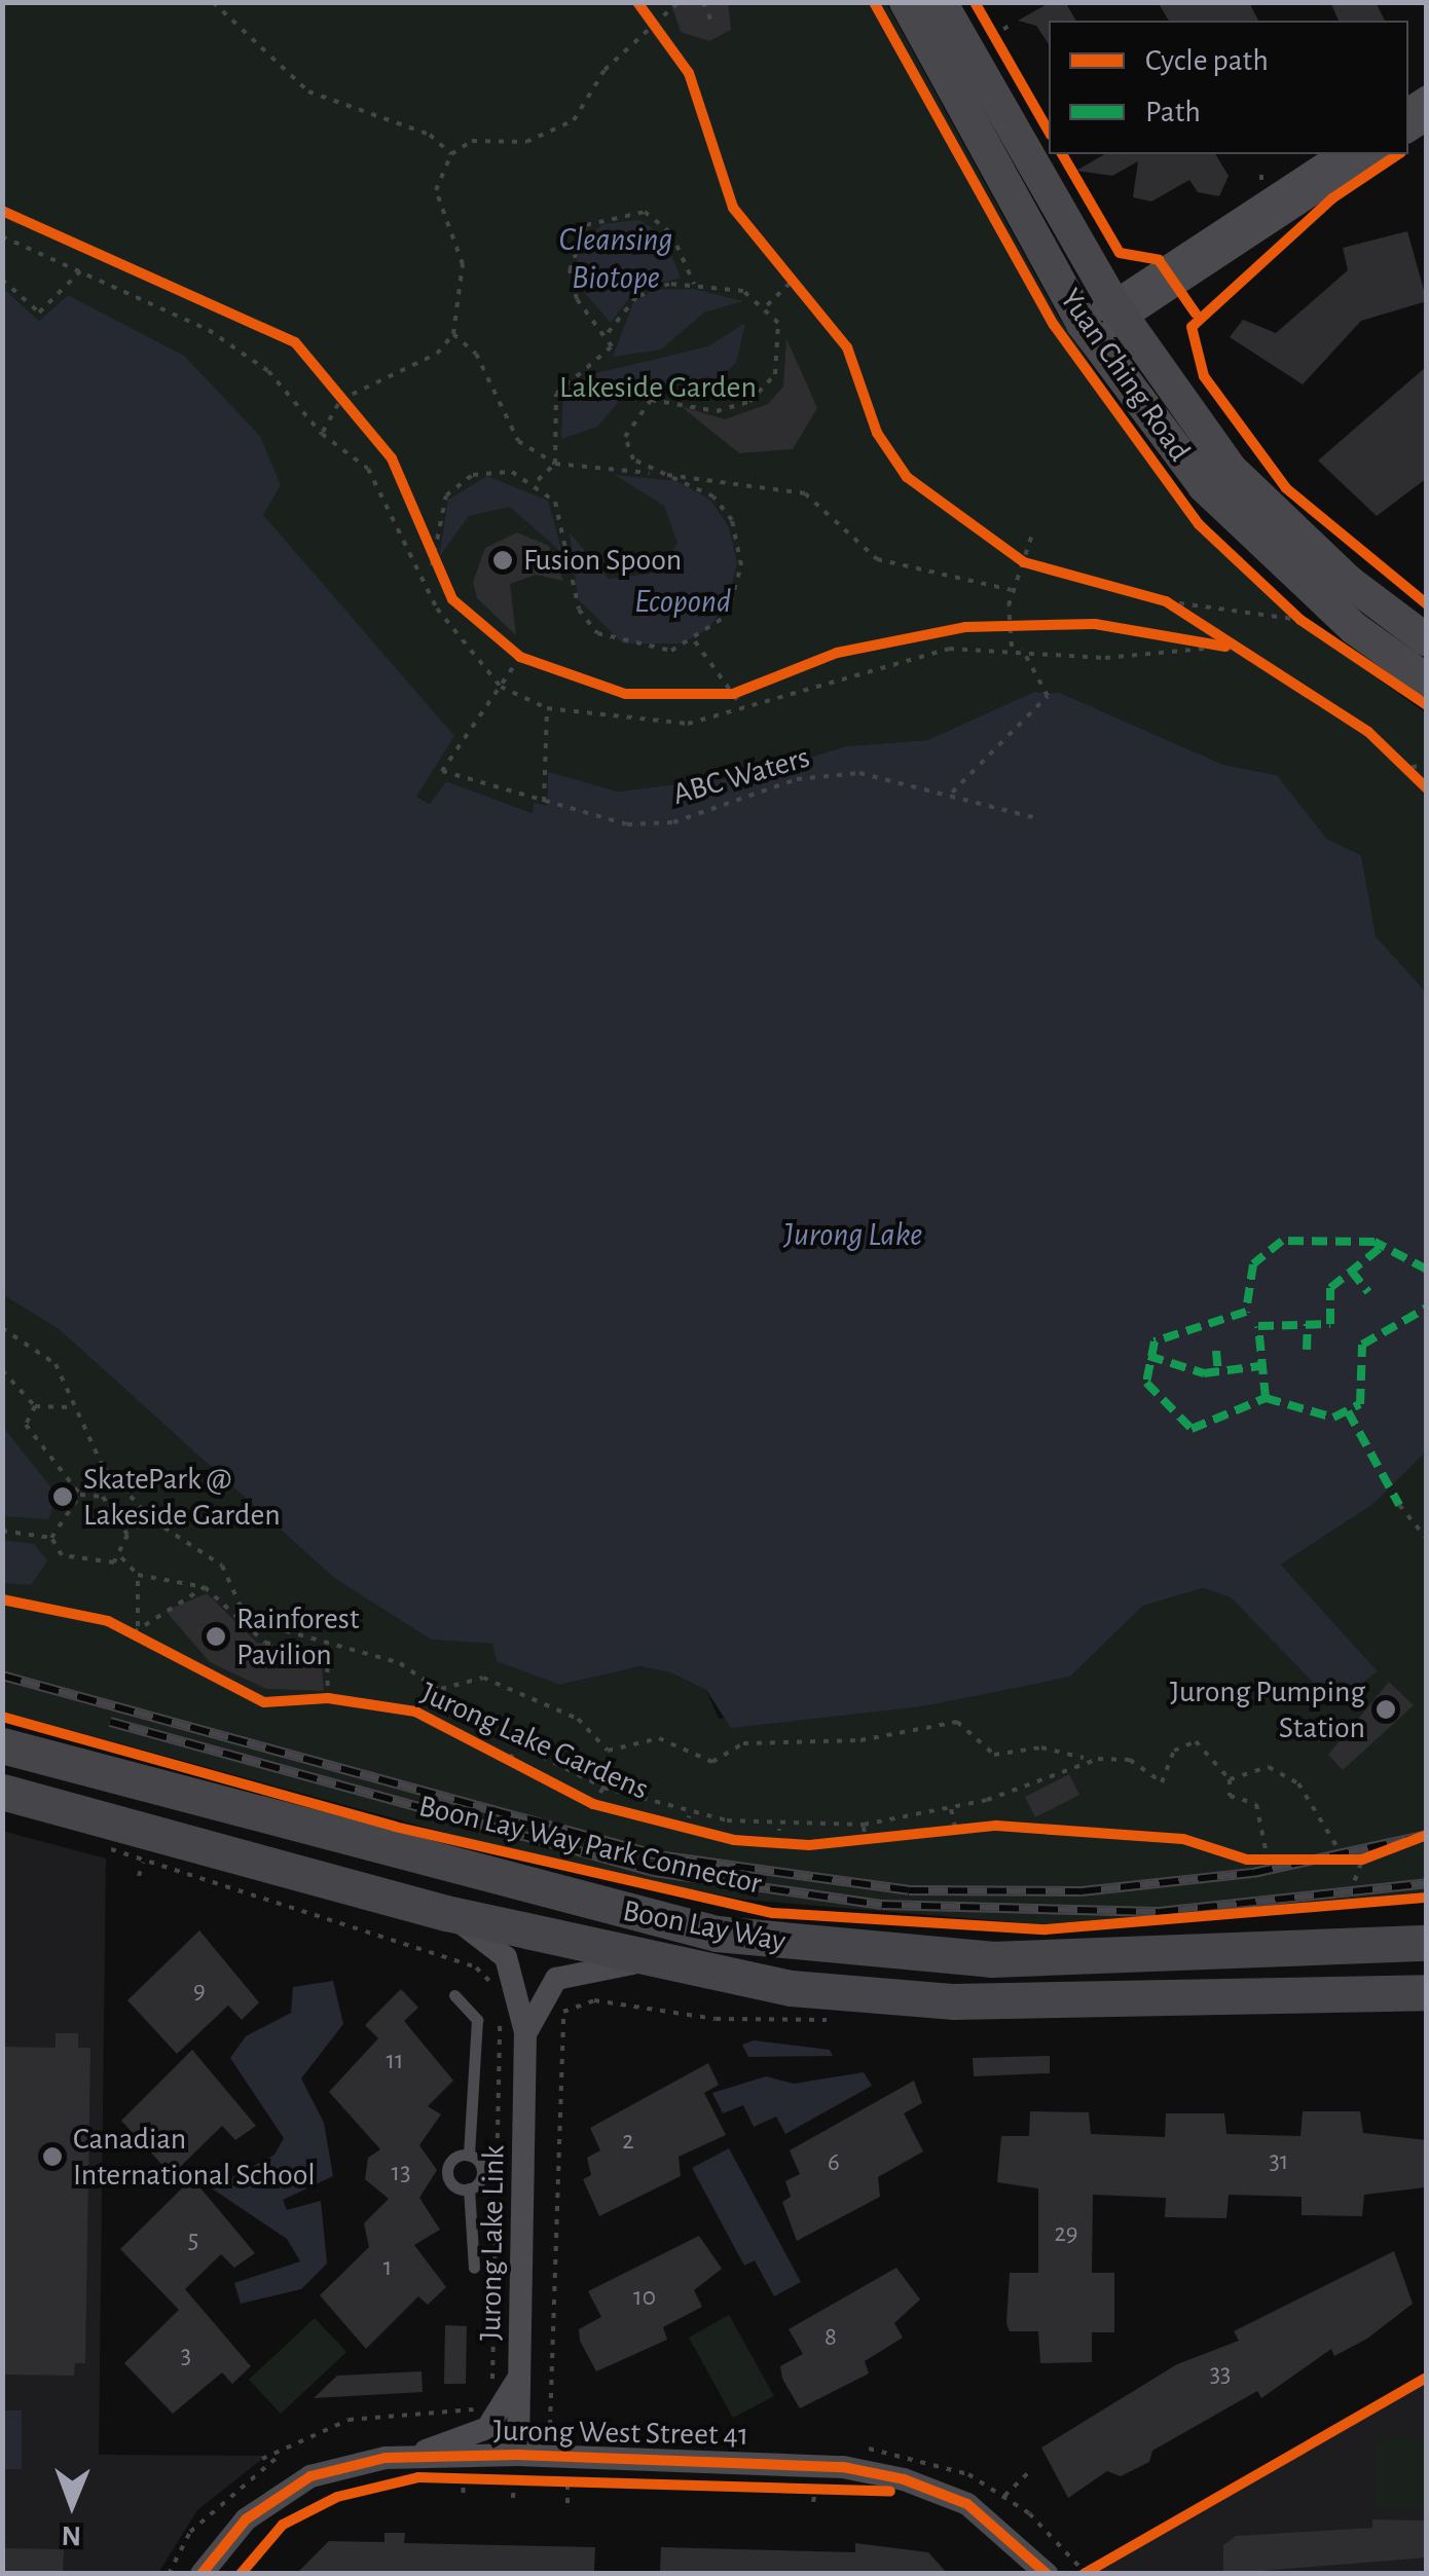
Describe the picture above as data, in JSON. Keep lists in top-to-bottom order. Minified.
{"streets":{"main road":["Boon Lay Way"],"street":["Yuan Ching Road","Jurong Lake Link","Jurong West Street 41"],"path":["ABC Waters"],"cycle path":["Jurong Lake Gardens","Boon Lay Way Park Connector"]},"crossings":[["Boon Lay Way","Jurong Lake Link"],["Jurong Lake Link","Jurong West Street 41"]],"water":["Cleansing Biotope","Ecopond","Jurong Lake"],"parks":["Lakeside Garden"],"places":["Fusion Spoon","SkatePark @ Lakeside Garden","Rainforest Pavilion","Jurong Pumping Station","Canadian International School"],"house_numbers":["9","11","2","31","6","13","29","5","1","10","8","3","33"],"legend":["Cycle path","Path"],"north":"bottom"}
